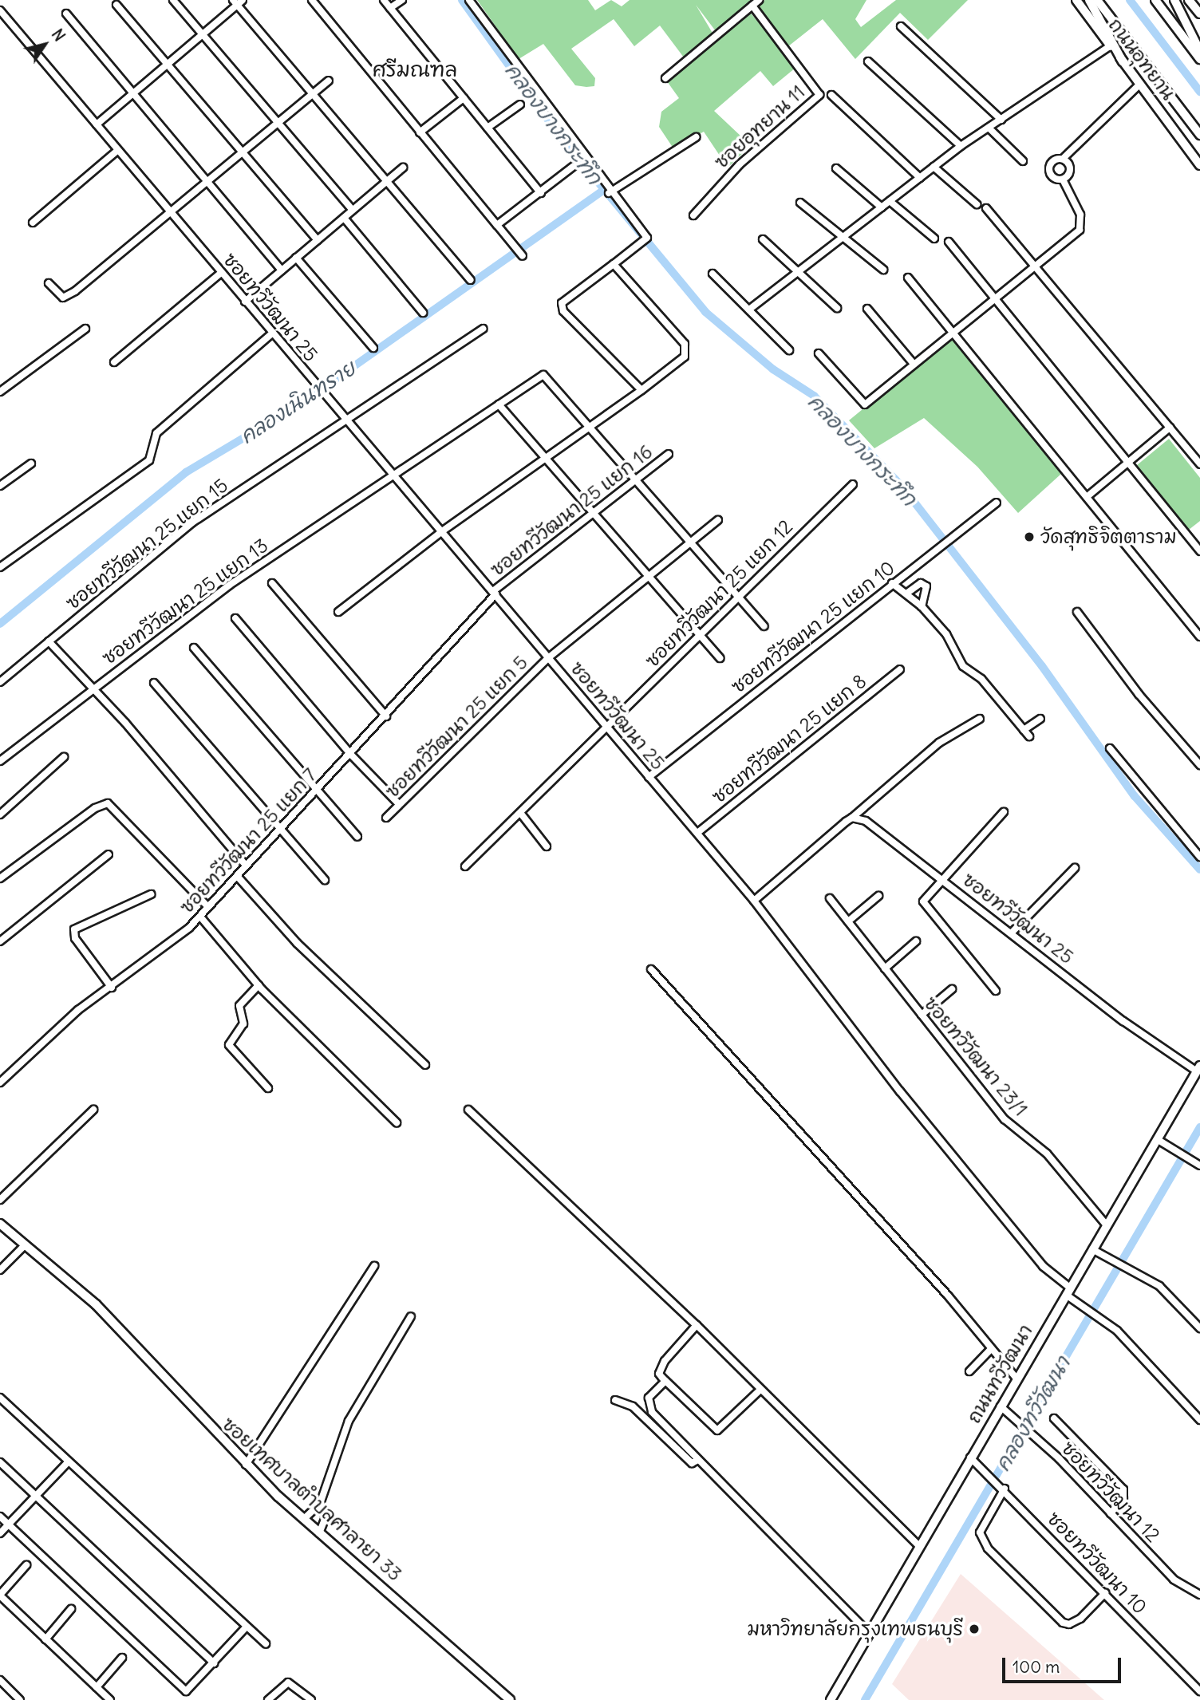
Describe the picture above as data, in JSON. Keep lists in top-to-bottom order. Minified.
{"streets":{"main road":["ถนนอุทยาน","ถนนทวีวัฒนา"],"street":["ซอยอุทยาน 11","ซอยทวีวัฒนา 25","ซอยทวีวัฒนา 25 แยก 16","ซอยทวีวัฒนา 25 แยก 15","ซอยทวีวัฒนา 25 แยก 12","ซอยทวีวัฒนา 25 แยก 13","ซอยทวีวัฒนา 25 แยก 10","ซอยทวีวัฒนา 25 แยก 5","ซอยทวีวัฒนา 25 แยก 8","ซอยทวีวัฒนา 25 แยก 7","ซอยทวีวัฒนา 23/1","ซอยทวีวัฒนา 12","ซอยเทศบาลตำบลศาลายา 33","ซอยทวีวัฒนา 10"]},"crossings":[["ซอยทวีวัฒนา 25","ซอยทวีวัฒนา 25 แยก 16"],["ซอยทวีวัฒนา 25","ซอยทวีวัฒนา 25 แยก 15"],["ซอยทวีวัฒนา 25","ซอยทวีวัฒนา 25 แยก 12"],["ซอยทวีวัฒนา 25","ซอยทวีวัฒนา 25 แยก 13"],["ซอยทวีวัฒนา 25","ซอยทวีวัฒนา 25 แยก 10"],["ซอยทวีวัฒนา 25","ซอยทวีวัฒนา 25 แยก 5"],["ซอยทวีวัฒนา 25","ซอยทวีวัฒนา 25 แยก 8"],["ซอยทวีวัฒนา 25","ซอยทวีวัฒนา 25 แยก 7"],["ซอยทวีวัฒนา 25","ถนนทวีวัฒนา"],["ซอยทวีวัฒนา 25 แยก 16","ซอยทวีวัฒนา 25 แยก 7"],["ซอยทวีวัฒนา 23/1","ถนนทวีวัฒนา"],["ถนนทวีวัฒนา","ซอยทวีวัฒนา 12"],["ถนนทวีวัฒนา","ซอยทวีวัฒนา 10"]],"districts":["ศรีมณฑล"],"water":["คลองบางกระทึก","คลองเนินทราย","คลองทวีวัฒนา"],"places":["วัดสุทธิจิตตาราม","มหาวิทยาลัยกรุงเทพธนบุรี"],"scale_bar":"100 m","north":"top right"}
